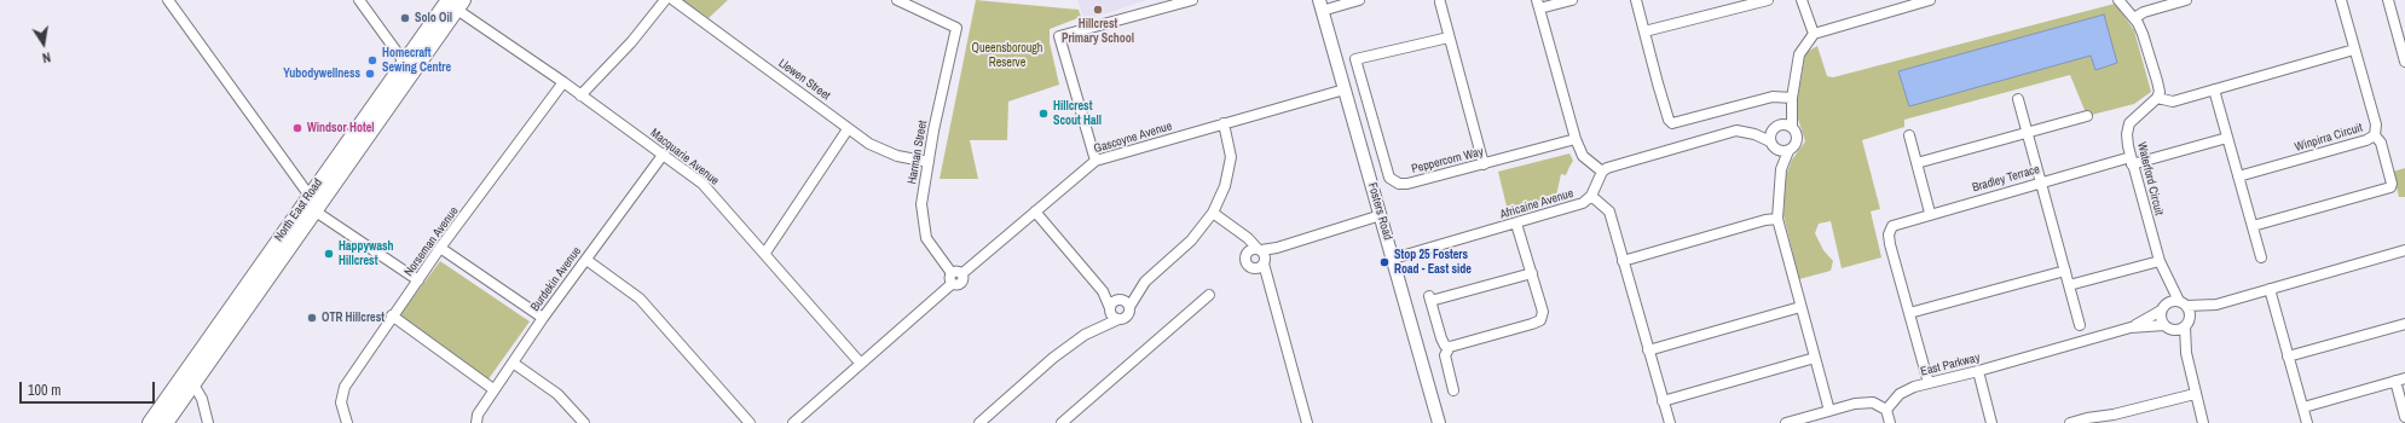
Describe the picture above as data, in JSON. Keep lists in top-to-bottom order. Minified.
{"streets":{"highway":["North East Road"],"main road":["Fosters Road"],"street":["Llewen Street","Gascoyne Avenue","Winpirra Circuit","Harman Street","Macquarie Avenue","Peppercorn Way","Bradley Terrace","Waterford Circuit","Africaine Avenue","Norseman Avenue","Burdekin Avenue","East Parkway"]},"crossings":[["Llewen Street","Harman Street"],["Gascoyne Avenue","Harman Street"],["Gascoyne Avenue","Fosters Road"],["Macquarie Avenue","North East Road"],["Macquarie Avenue","Norseman Avenue"],["Macquarie Avenue","Burdekin Avenue"],["Bradley Terrace","Waterford Circuit"],["Waterford Circuit","East Parkway"],["Africaine Avenue","Fosters Road"]],"parks":["Queensborough Reserve"],"places":["Hillcrest Primary School","Solo Oil","Homecraft Sewing Centre","Yubodywellness","Hillcrest Scout Hall","Windsor Hotel","Happywash Hillcrest","Stop 25 Fosters Road - East side","OTR Hillcrest"],"scale_bar":"100 m","north":"bottom"}
